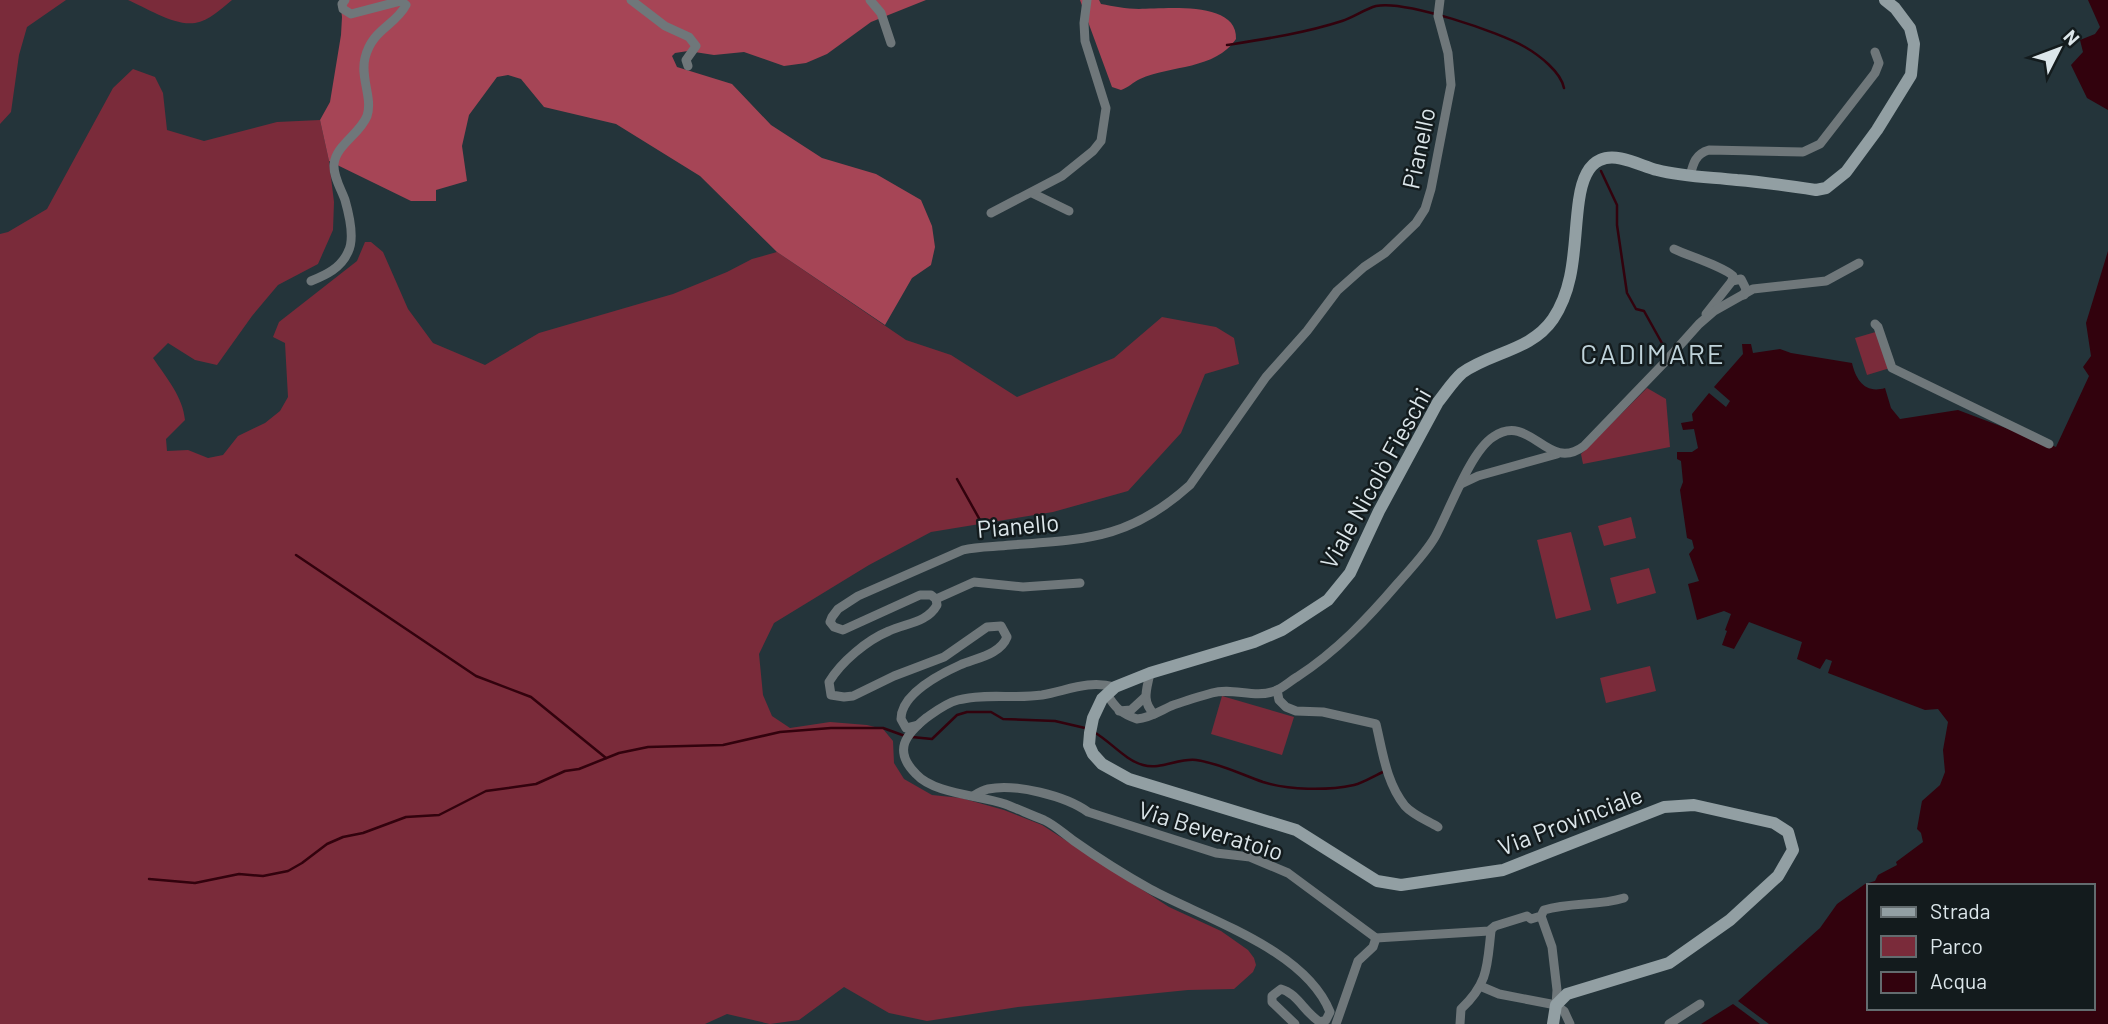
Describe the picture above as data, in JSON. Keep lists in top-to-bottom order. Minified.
{"streets":{"main road":["Viale Nicolò Fieschi","Via Provinciale"],"street":["Pianello","Via Beveratoio"]},"crossings":[["Viale Nicolò Fieschi","Via Provinciale"]],"districts":["CADIMARE"],"legend":["Strada","Parco","Acqua"],"north":"top right"}
